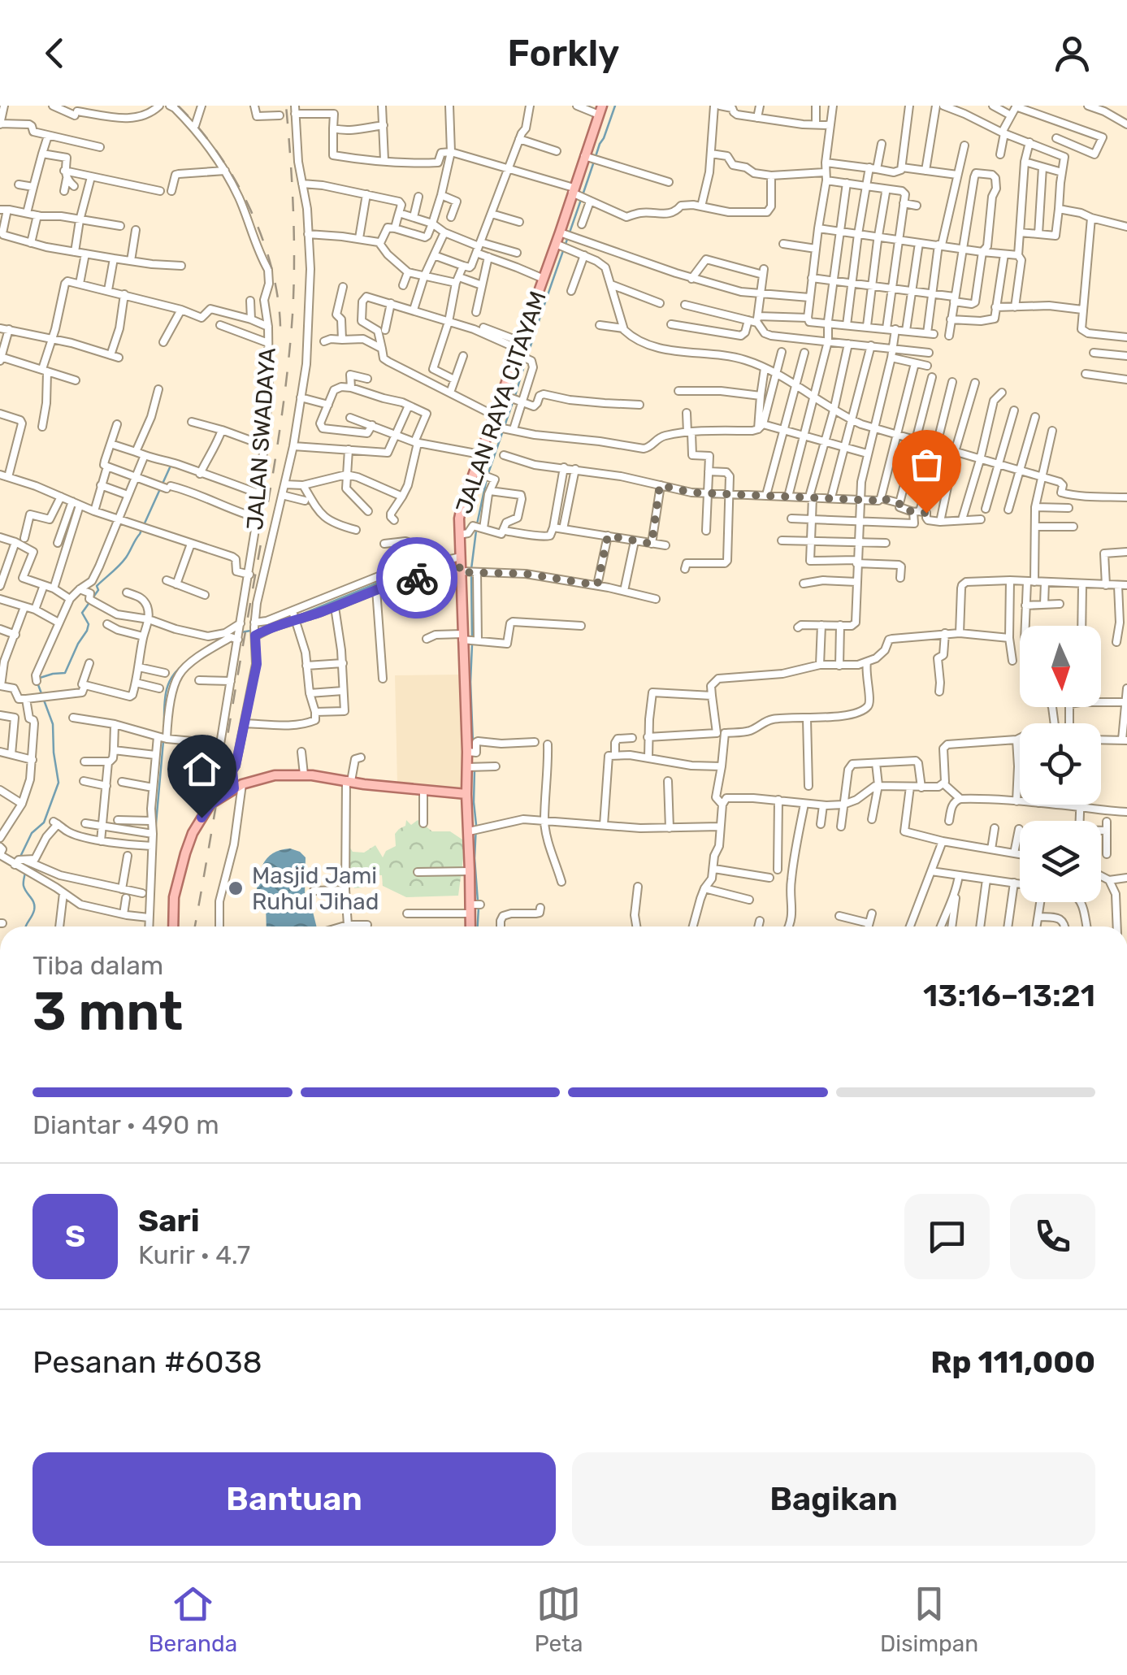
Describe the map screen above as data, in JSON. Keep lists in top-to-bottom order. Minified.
{"streets":{"main road":["JALAN RAYA CITAYAM"],"street":["JALAN SWADAYA"]},"places":["Masjid Jami Ruhul Jihad"],"north":"bottom","page":{"header":"Forkly","heading":["3 mnt","Tiba dalam","13:16–13:21"],"panel":["Sari","Kurir · 4.7","Pesanan #6038","Rp 111,000"],"bar":"Diantar · 490 m","round":"S","buttons":["Bantuan","Bagikan"],"tabs":["Beranda","Peta","Disimpan"]}}
